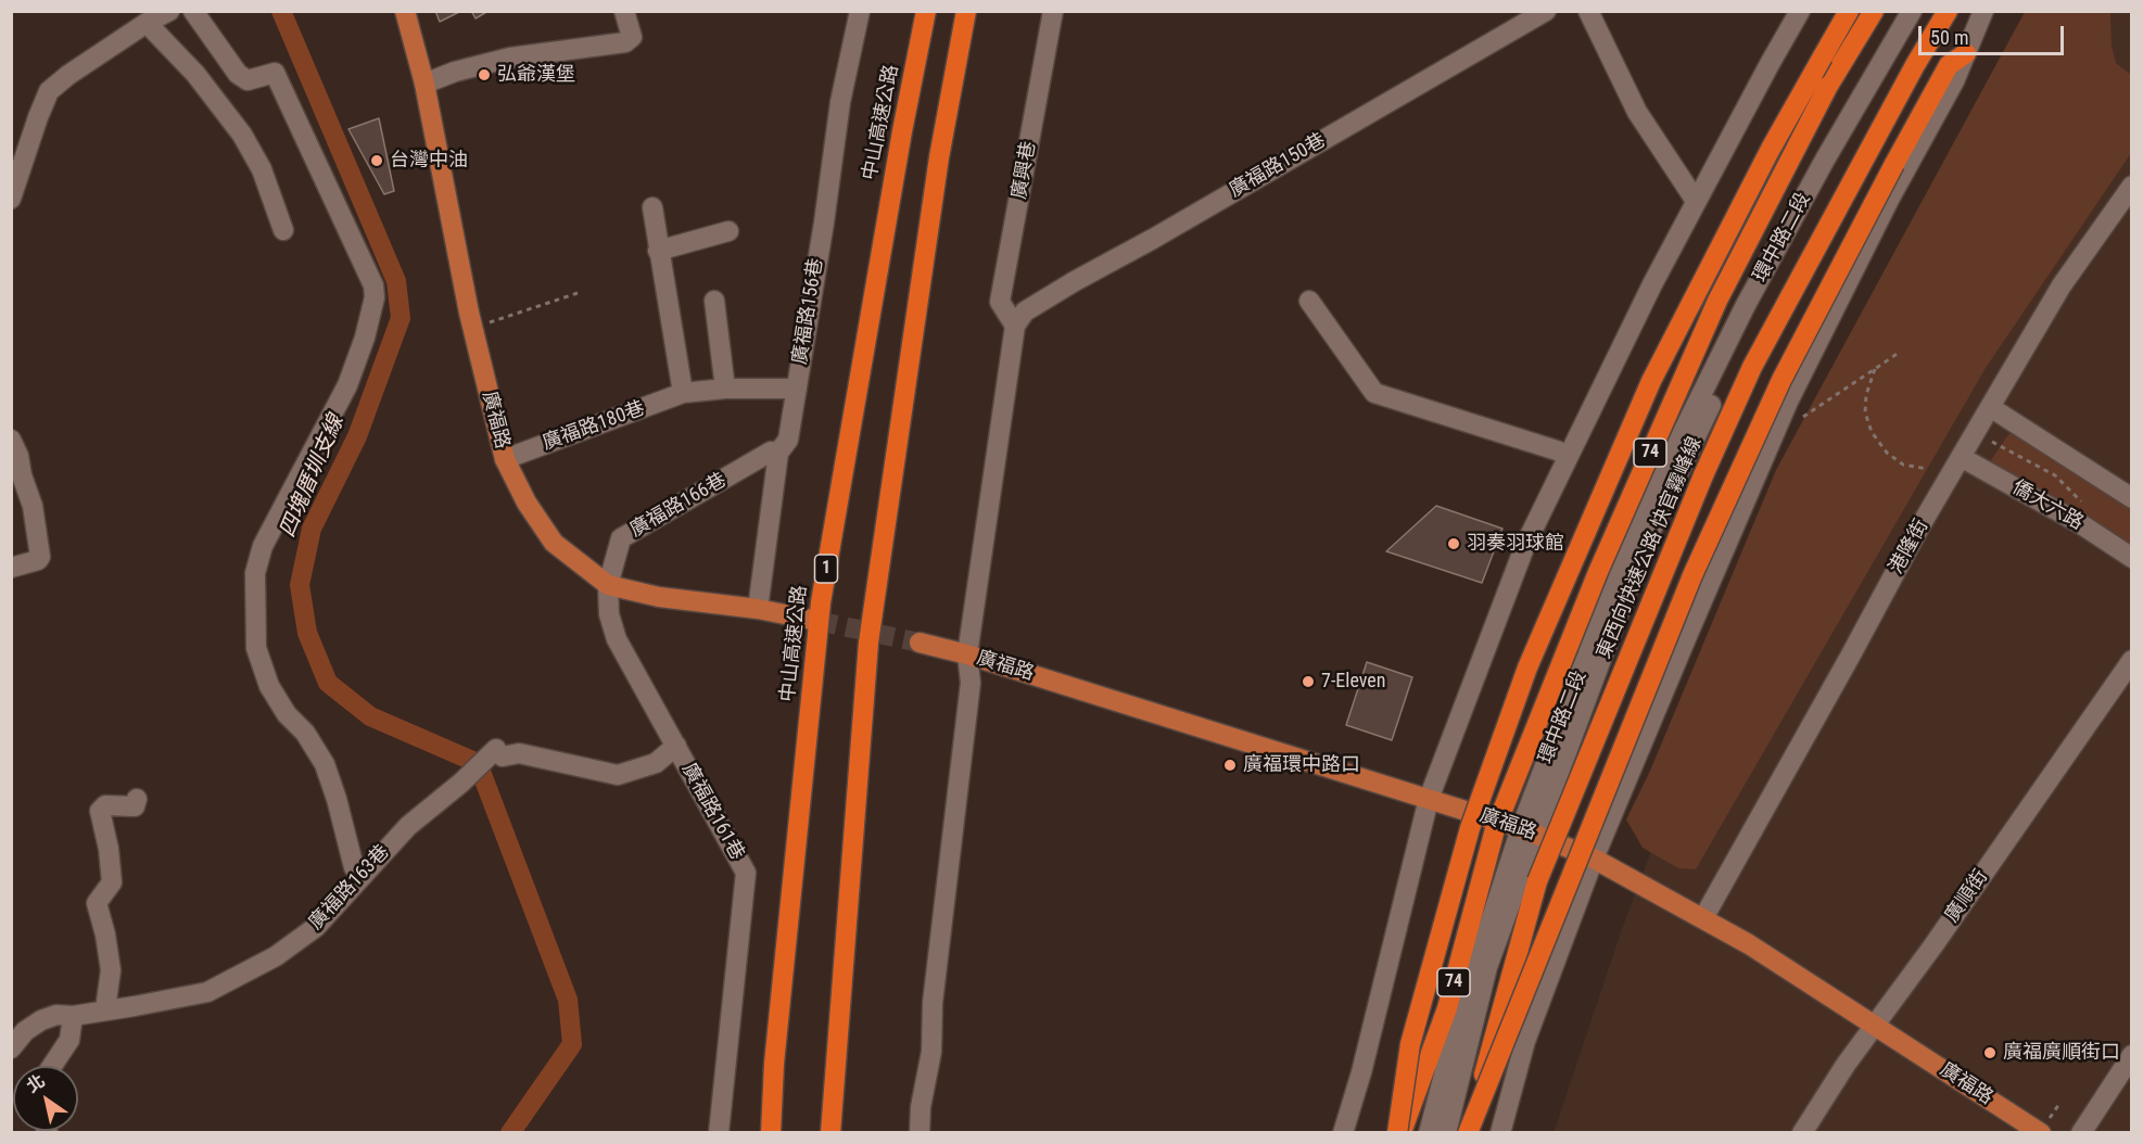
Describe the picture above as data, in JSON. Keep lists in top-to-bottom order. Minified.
{"streets":{"highway":["中山高速公路","74","東西向快速公路 快官霧峰線","1"],"main road":["廣福路"],"street":["廣福路150巷","廣興巷","環中路二段","廣福路156巷","廣福路180巷","廣福路166巷","僑大六路","港隆街","廣福路161巷","廣福路163巷","廣順街"]},"crossings":[["廣福路150巷","廣興巷"],["環中路二段","廣福路"],["廣福路156巷","廣福路"],["廣福路156巷","廣福路180巷"],["廣福路156巷","廣福路166巷"],["廣福路","廣福路180巷"],["廣福路","廣福路166巷"],["廣福路","港隆街"],["廣福路","廣福路161巷"],["廣福路","廣順街"],["廣福路166巷","廣福路161巷"],["僑大六路","港隆街"],["廣福路161巷","廣福路163巷"]],"water":["四塊厝圳支線"],"places":["弘爺漢堡","台灣中油","羽奏羽球館","7-Eleven","廣福環中路口","廣福廣順街口"],"scale_bar":"50 m","north":"top left"}
